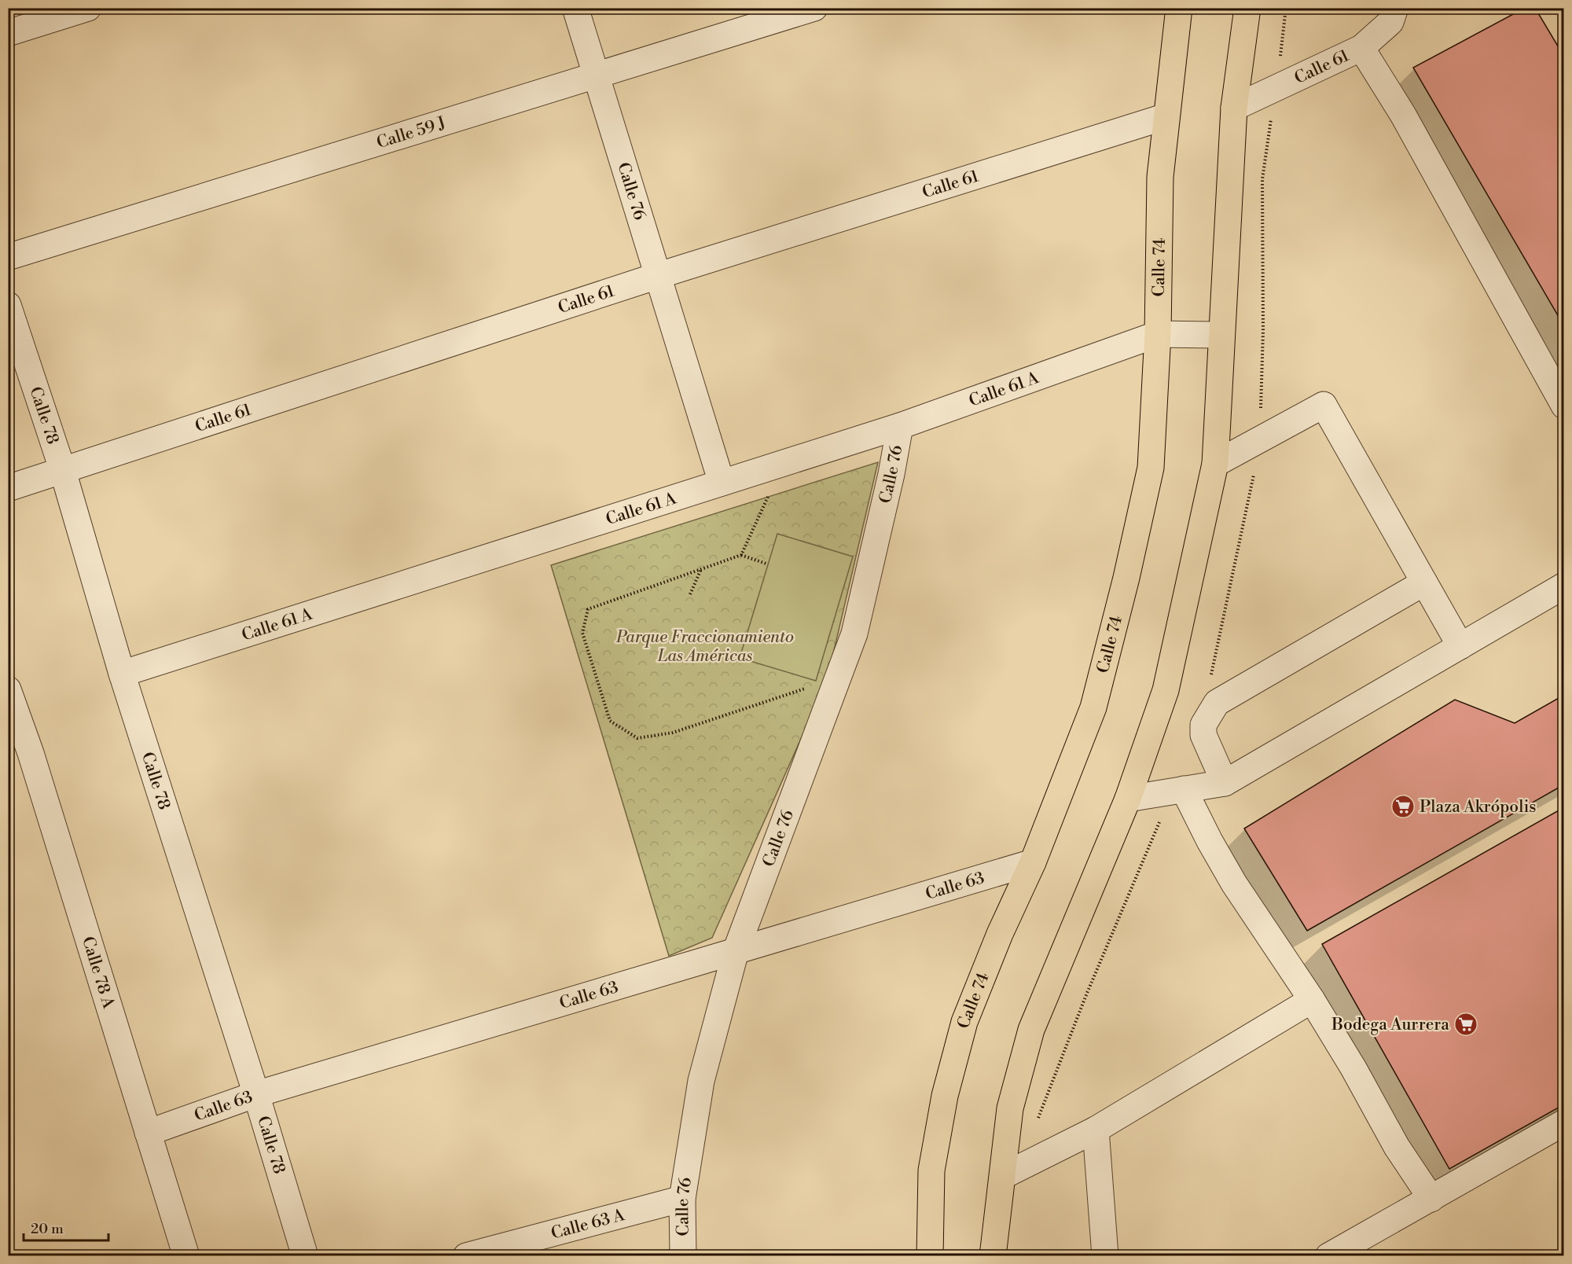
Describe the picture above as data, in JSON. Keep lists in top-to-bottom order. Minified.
{"streets":{"main road":["Calle 74"],"street":["Calle 61","Calle 59 J","Calle 76","Calle 61 A","Calle 78","Calle 63","Calle 78 A","Calle 63 A"]},"crossings":[["Calle 61","Calle 76"],["Calle 61","Calle 74"],["Calle 61","Calle 78"],["Calle 59 J","Calle 76"],["Calle 76","Calle 61 A"],["Calle 76","Calle 63"],["Calle 76","Calle 63 A"],["Calle 74","Calle 61 A"],["Calle 74","Calle 63"],["Calle 61 A","Calle 78"],["Calle 78","Calle 63"],["Calle 63","Calle 78 A"]],"parks":["Parque Fraccionamiento Las Américas"],"places":{"supermarket":["Plaza Akrópolis","Bodega Aurrera"]},"scale_bar":"20 m"}
